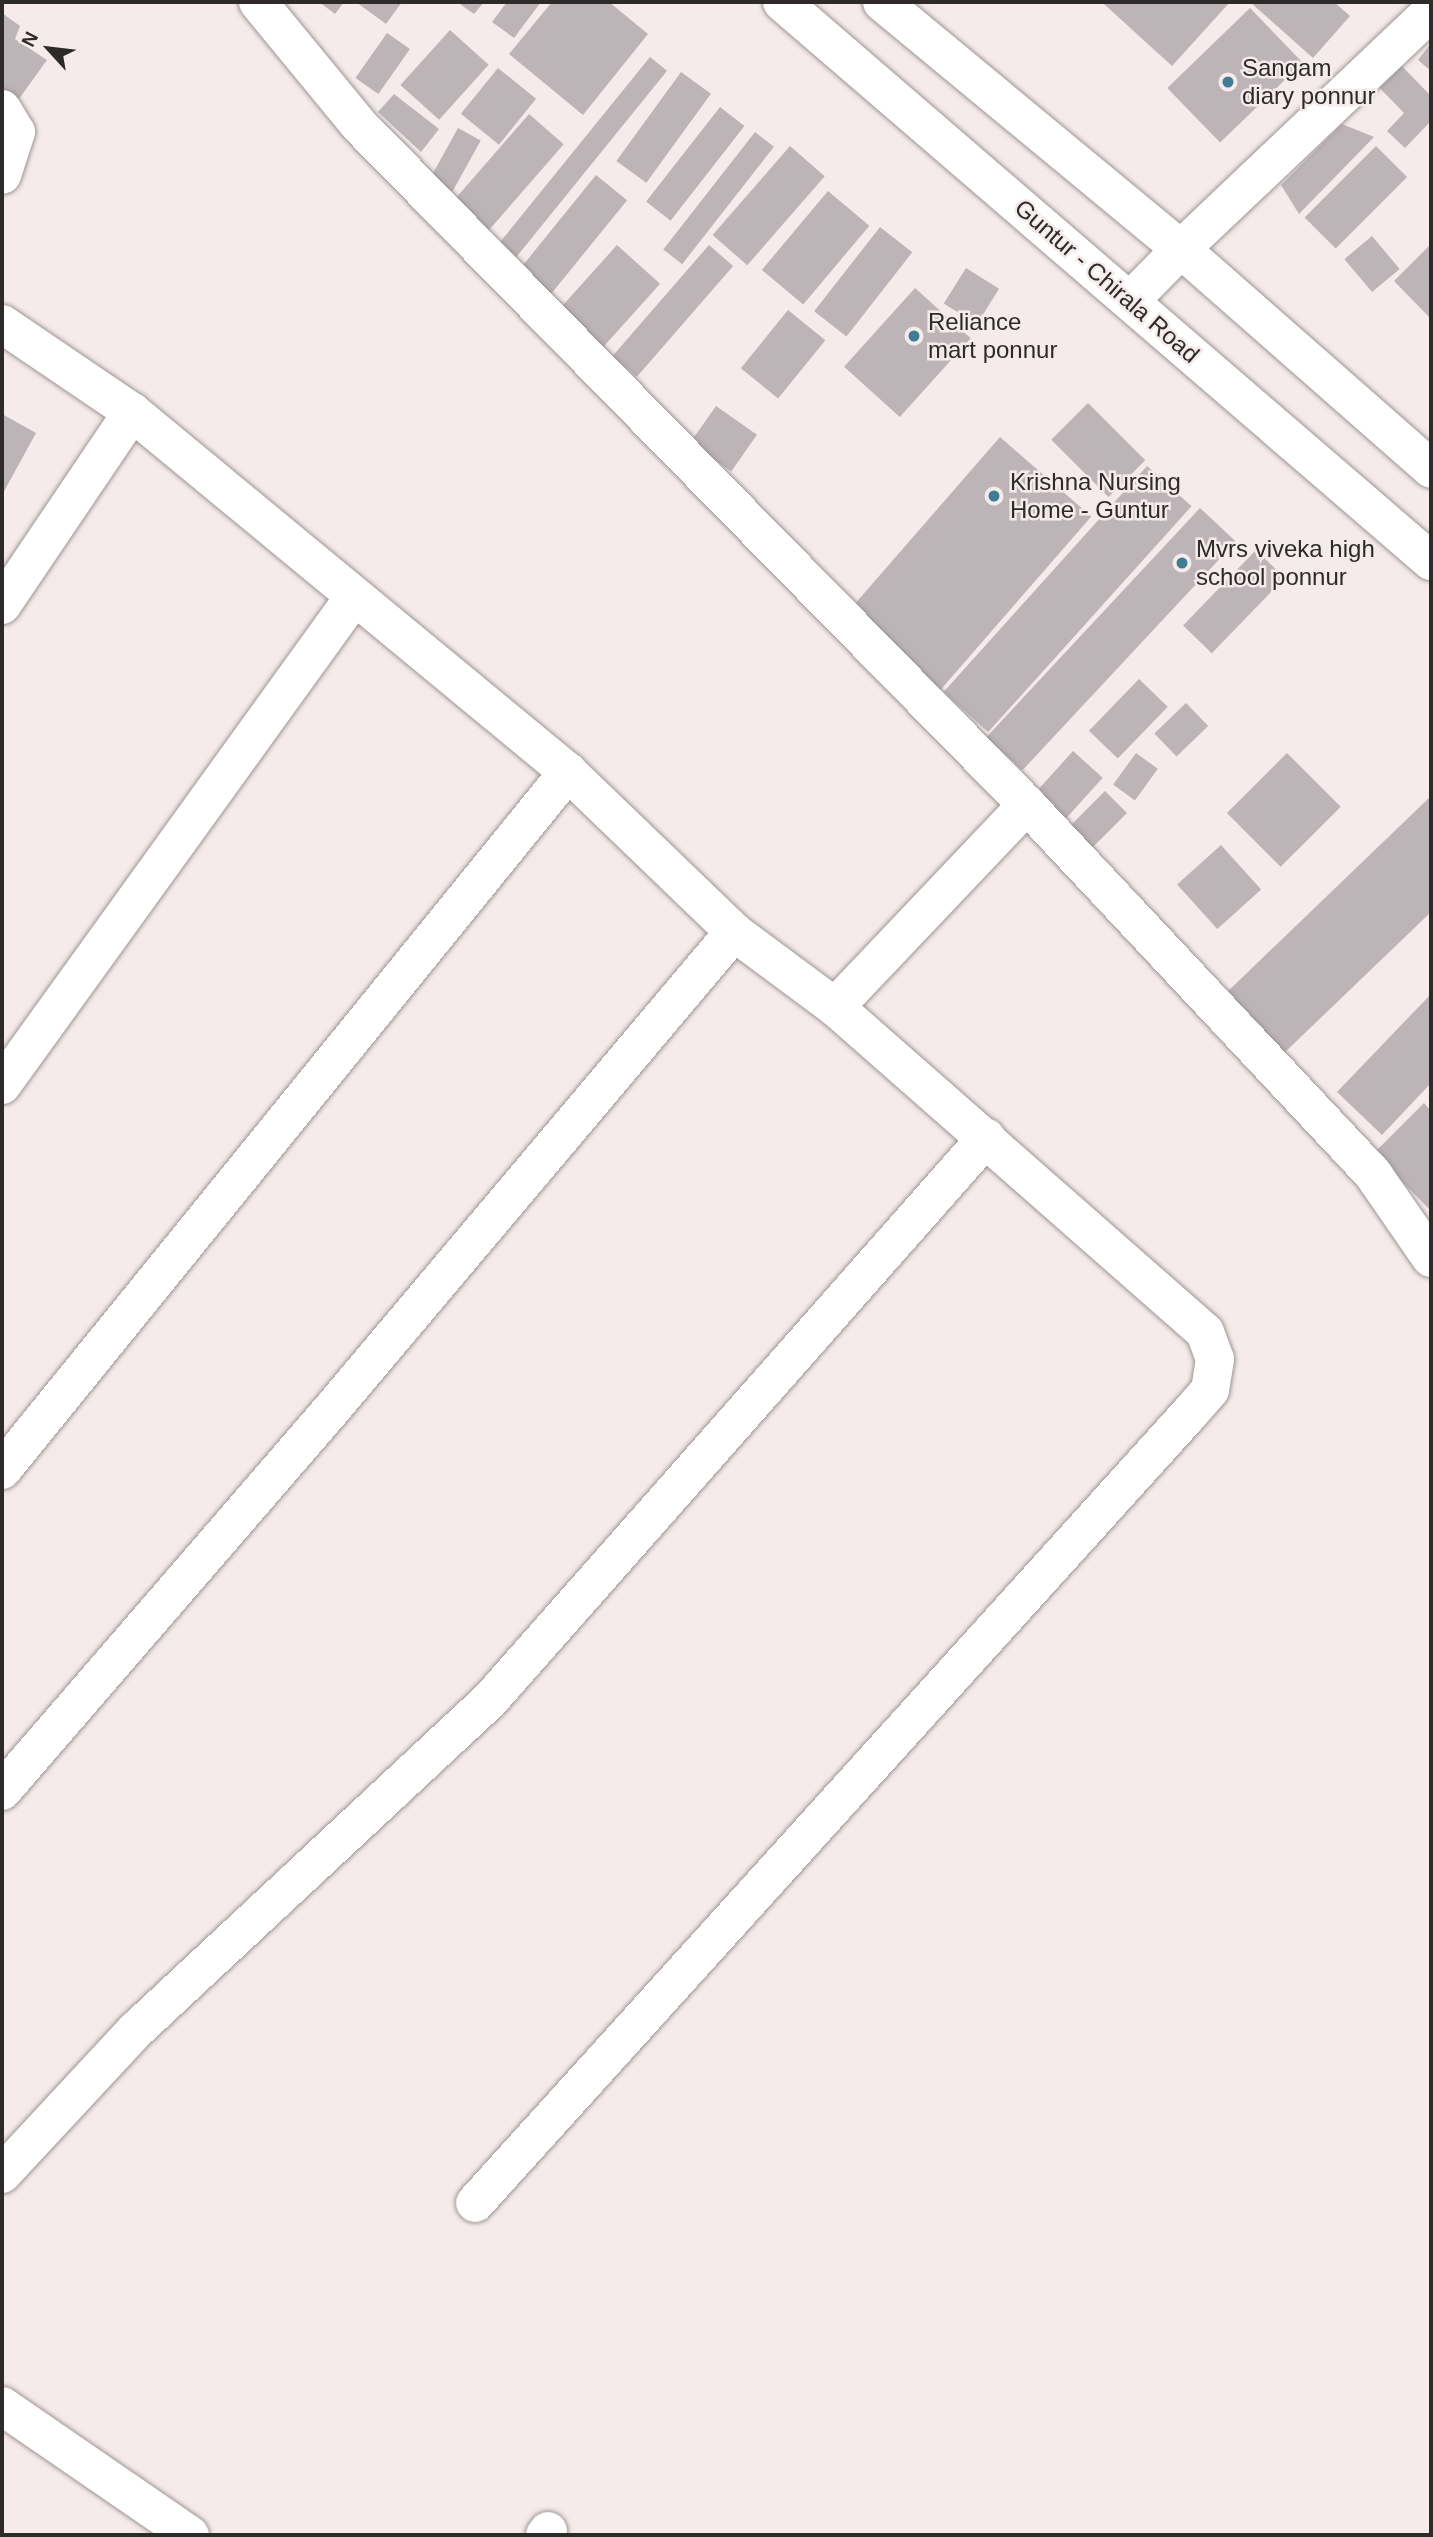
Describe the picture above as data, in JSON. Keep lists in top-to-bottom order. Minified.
{"streets":{"street":["Guntur - Chirala Road"]},"places":["Sangam diary ponnur","Reliance mart ponnur","Krishna Nursing Home - Guntur","Mvrs viveka high school ponnur"],"north":"top left"}
